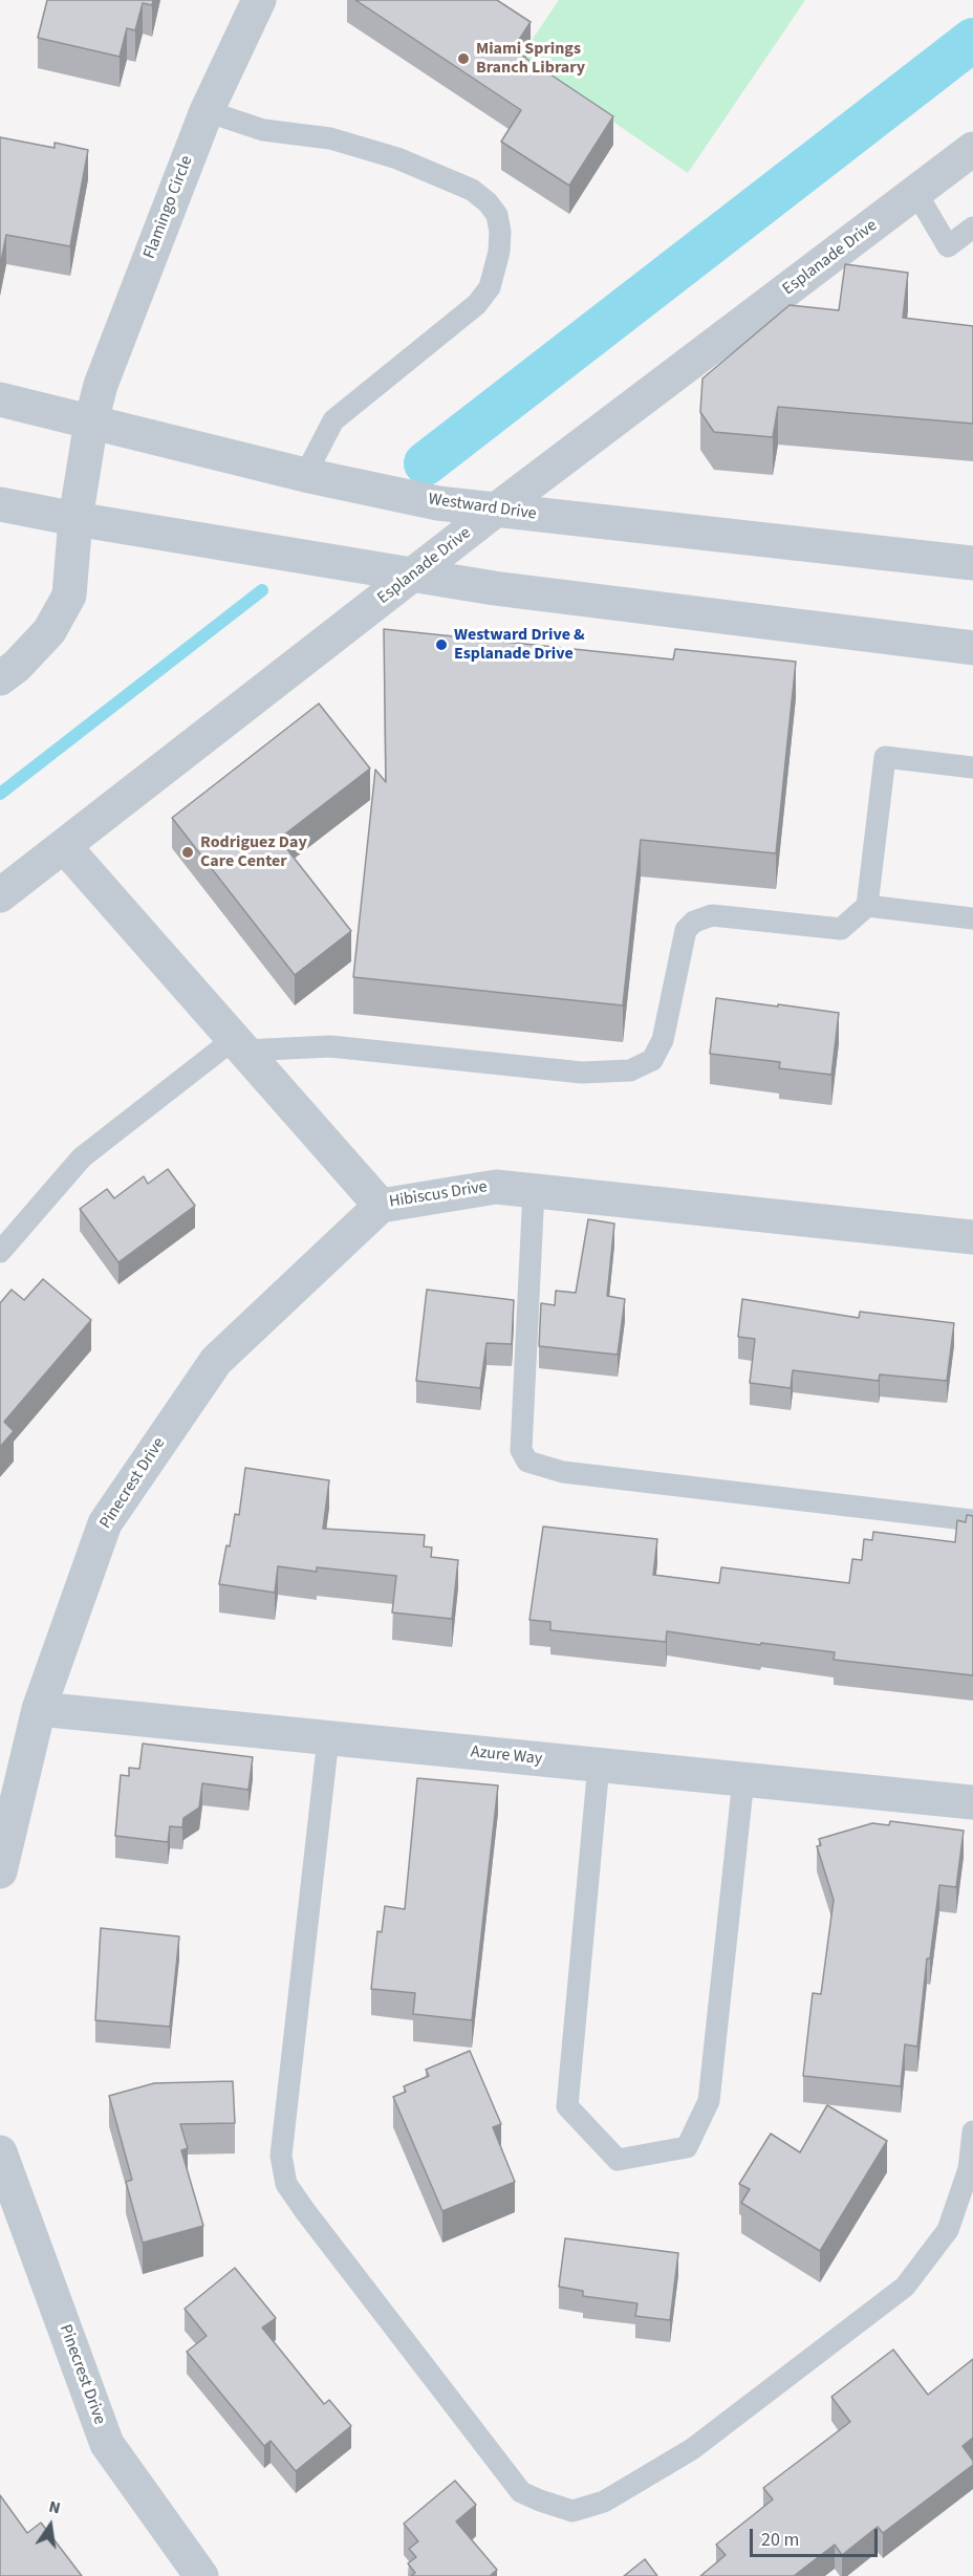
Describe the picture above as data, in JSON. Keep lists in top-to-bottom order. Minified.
{"streets":{"street":["Flamingo Circle","Esplanade Drive","Westward Drive","Hibiscus Drive","Pinecrest Drive","Azure Way"]},"crossings":[["Flamingo Circle","Westward Drive"],["Esplanade Drive","Westward Drive"],["Esplanade Drive","Hibiscus Drive"],["Hibiscus Drive","Pinecrest Drive"],["Pinecrest Drive","Azure Way"]],"places":["Miami Springs Branch Library","Westward Drive & Esplanade Drive","Rodriguez Day Care Center"],"scale_bar":"20 m","north":"top"}
